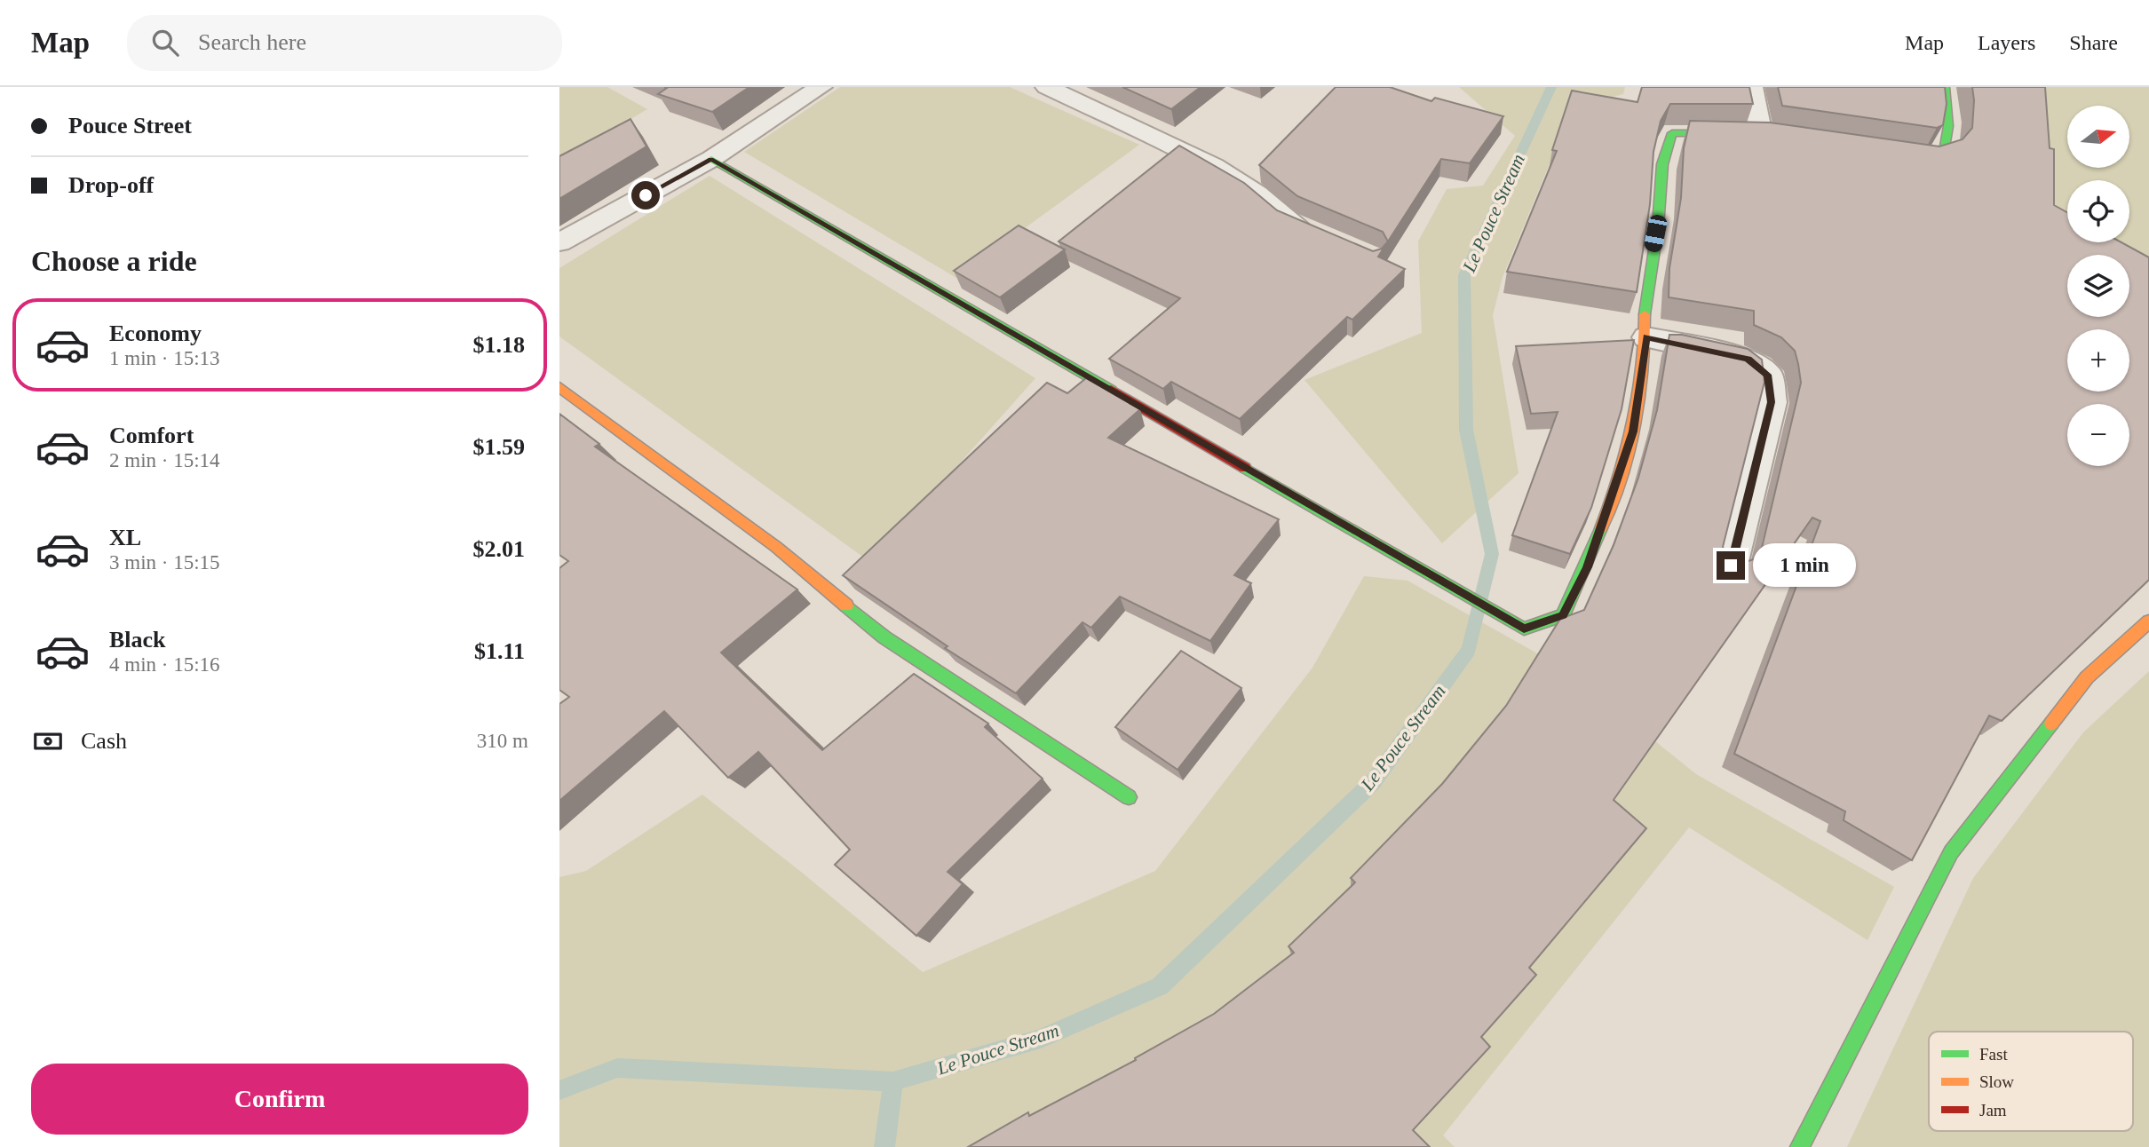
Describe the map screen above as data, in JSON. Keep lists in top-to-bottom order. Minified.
{"water":["Le Pouce Stream"],"legend":["Fast","Slow","Jam"],"north":"right","page":{"header":"Map","search":"Search here","nav":["Map","Layers","Share"],"banner":["Pouce Street","Drop-off"],"map_buttons":["+","−"],"heading":"Choose a ride","list":[{"name":"Economy","note":"1 min · 15:13","value":"$1.18"},{"name":"Comfort","note":"2 min · 15:14","value":"$1.59"},{"name":"XL","note":"3 min · 15:15","value":"$2.01"},{"name":"Black","note":"4 min · 15:16","value":"$1.11"}],"bubble":"1 min","pay":["Cash","310 m"],"buttons":"Confirm"}}
